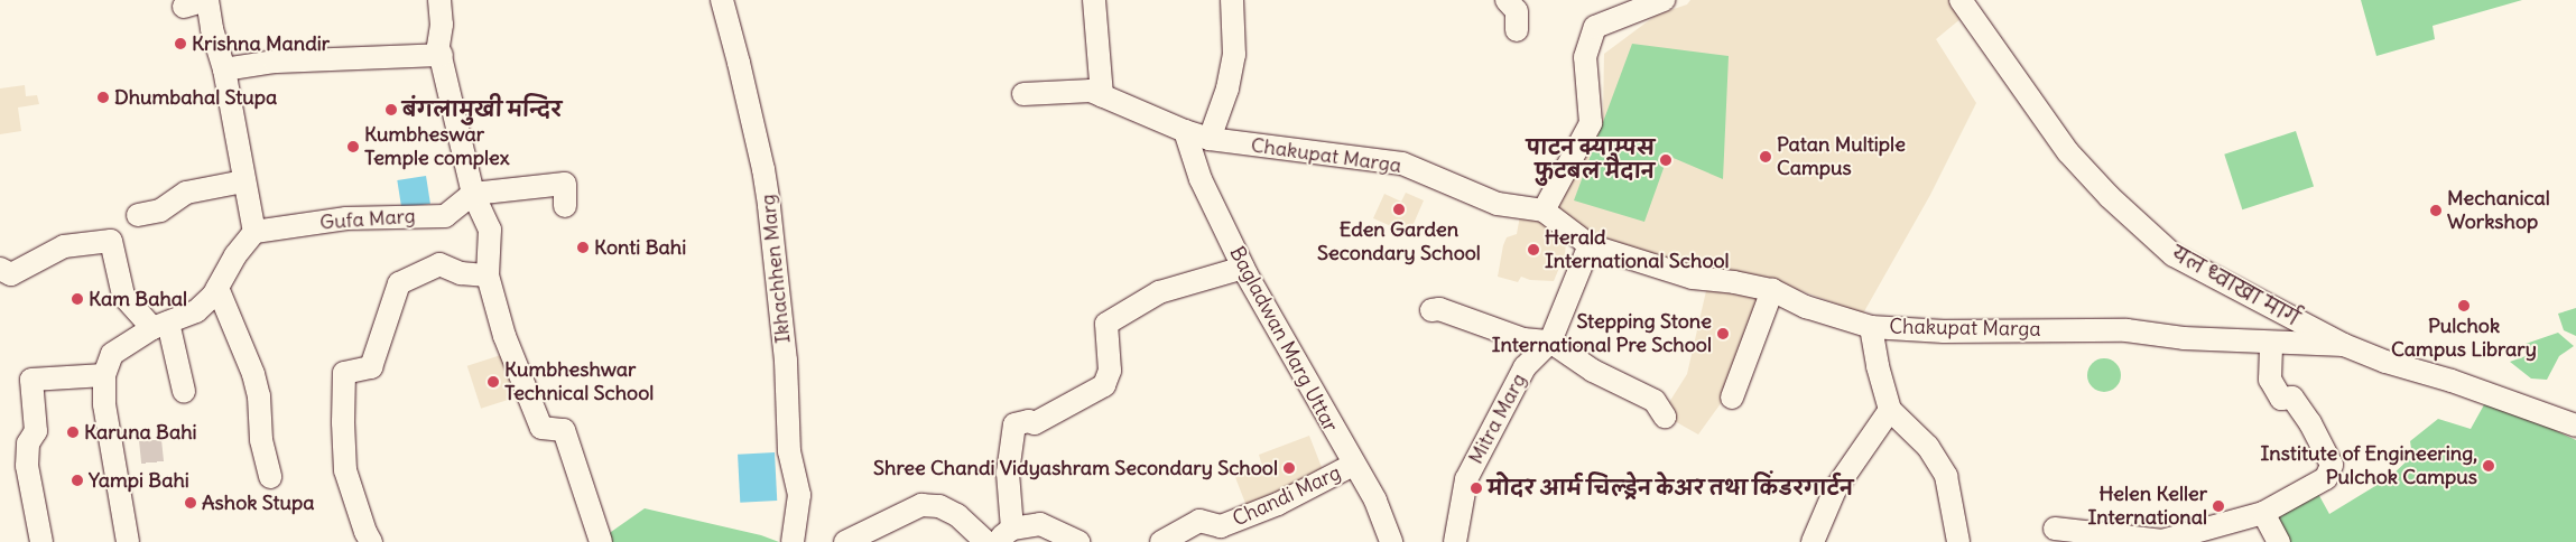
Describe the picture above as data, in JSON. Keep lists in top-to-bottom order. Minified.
{"streets":{"street":["Chakupat Marga","Gufa Marg","Ikhachhen Marg","यल ध्वाखा मार्ग","Bagladwan Marg Uttar","Mitra Marg","Chandi Marg"]},"crossings":[["Chakupat Marga","यल ध्वाखा मार्ग"],["Chakupat Marga","Bagladwan Marg Uttar"],["Chakupat Marga","Mitra Marg"],["Bagladwan Marg Uttar","Chandi Marg"]],"places":["Krishna Mandir","Dhumbahal Stupa","बंगलामुखी मन्दिर","Kumbheswar Temple complex","Patan Multiple Campus","पाटन क्याम्पस फुटबल मैदान","Eden Garden Secondary School","Mechanical Workshop","Konti Bahi","Herald International School","Kam Bahal","Pulchok Campus Library","Stepping Stone International Pre School","Kumbheshwar Technical School","Karuna Bahi","Institute of Engineering, Pulchok Campus","Shree Chandi Vidyashram Secondary School","Yampi Bahi","मोदर आर्म चिल्ड्रेन केअर तथा किंडरगार्टन","Ashok Stupa","Helen Keller International"]}
